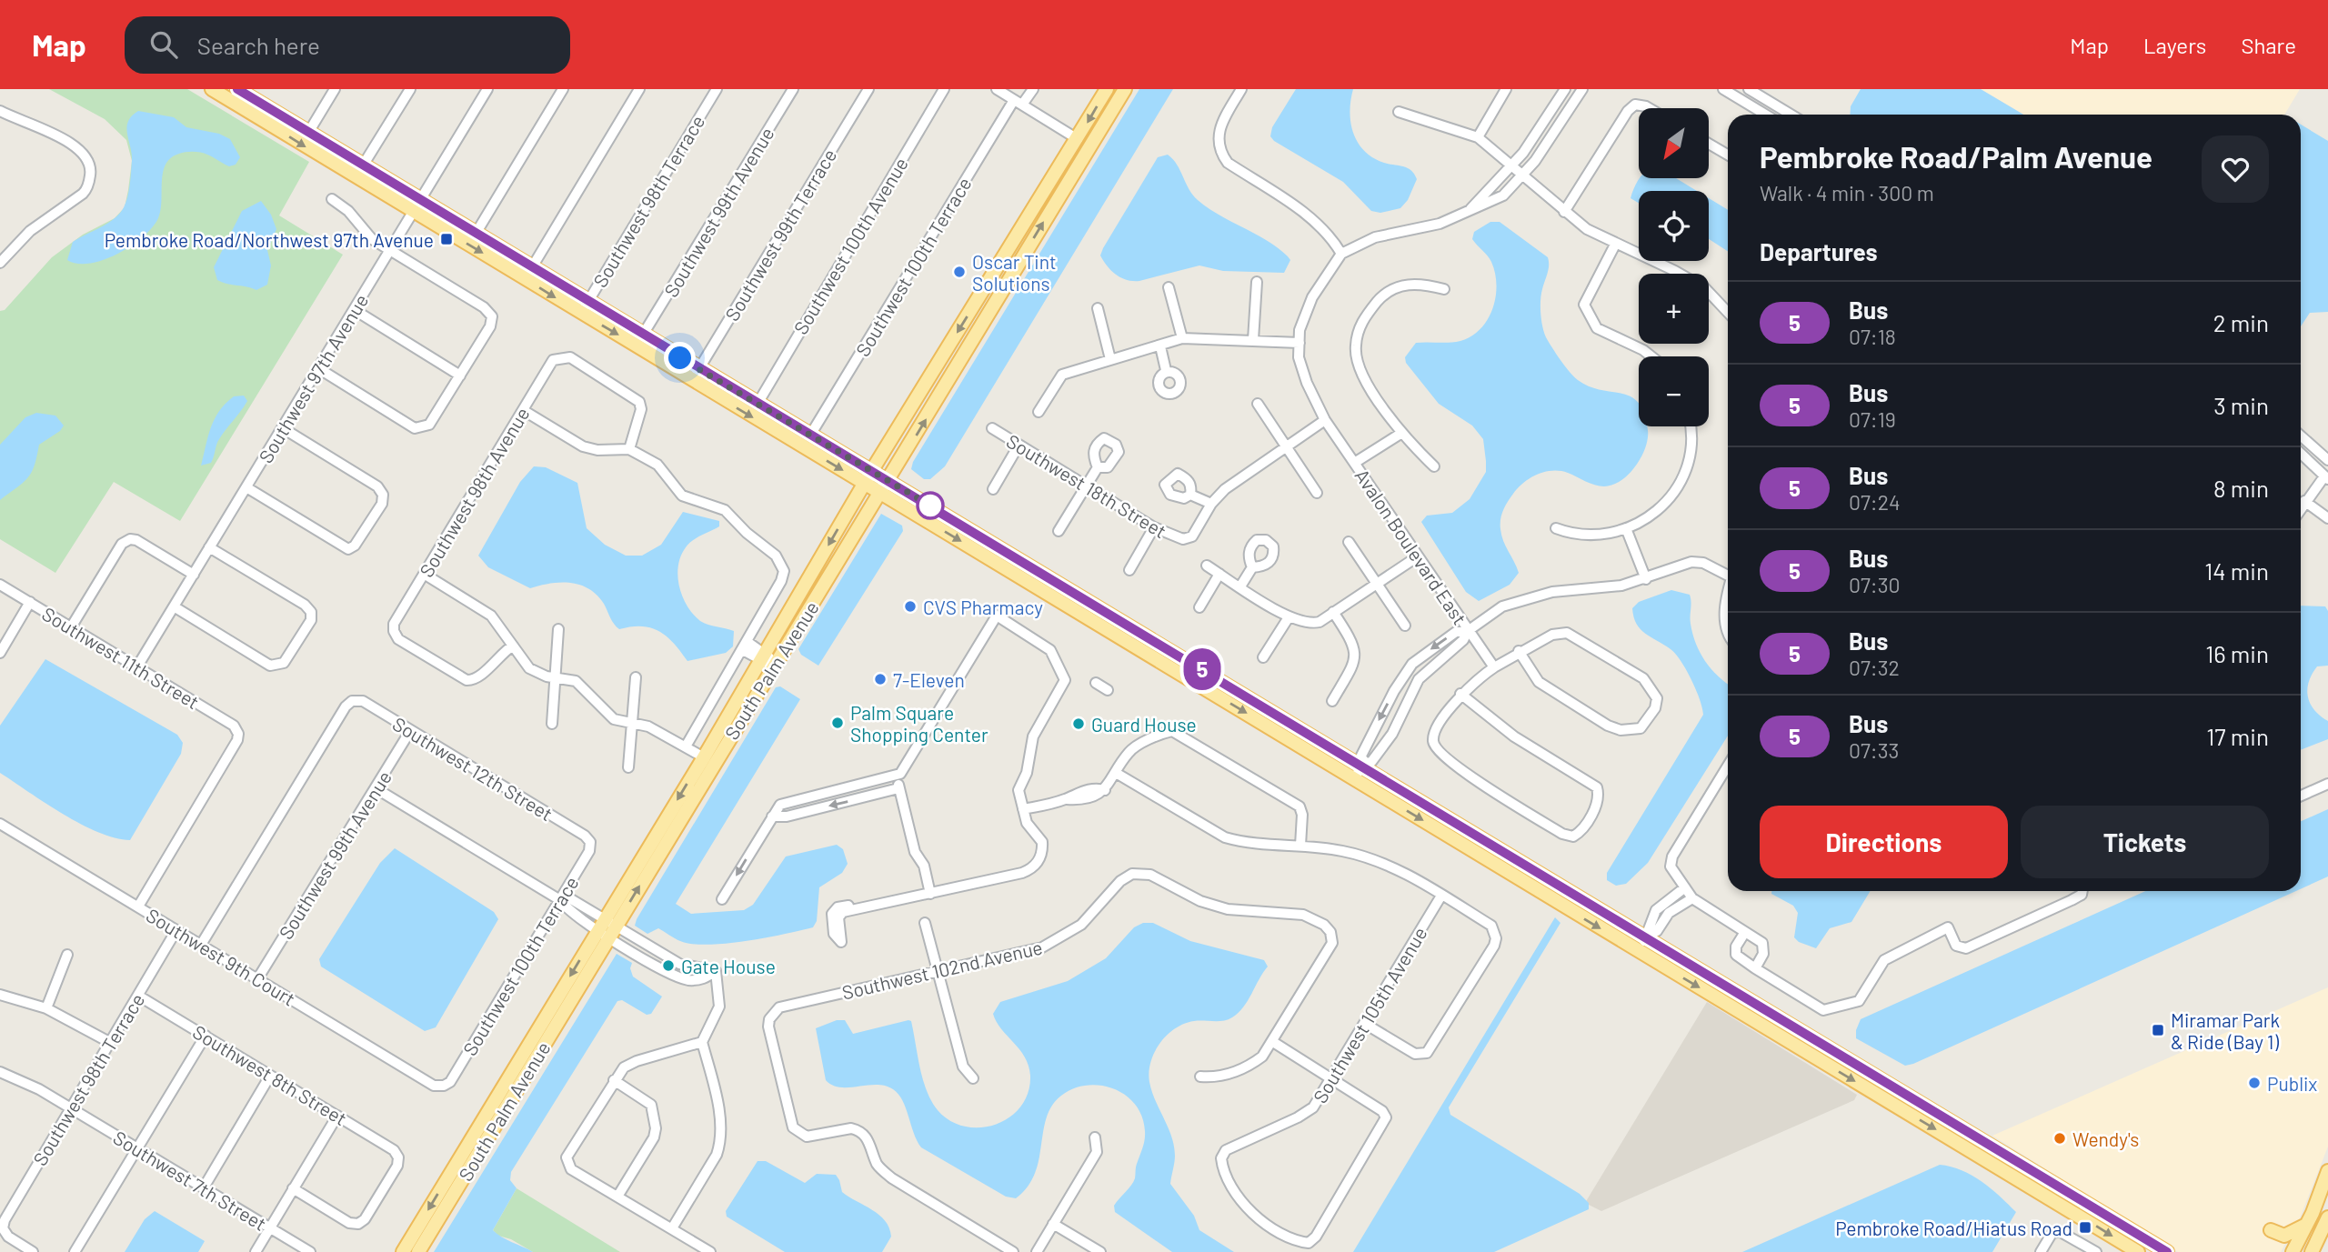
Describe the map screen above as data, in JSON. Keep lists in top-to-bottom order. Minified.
{"streets":{"main road":["South Palm Avenue"],"street":["Southwest 98th Terrace","Southwest 99th Avenue","Southwest 99th Terrace","Southwest 100th Avenue","Southwest 100th Terrace","Southwest 97th Avenue","Southwest 18th Street","Southwest 98th Avenue","Avalon Boulevard East","Southwest 11th Street","Southwest 12th Street","Southwest 9th Court","Southwest 102nd Avenue","Southwest 105th Avenue","Southwest 8th Street","Southwest 7th Street"]},"crossings":[["Southwest 98th Terrace","Southwest 9th Court"],["Southwest 98th Terrace","Southwest 8th Street"],["Southwest 98th Terrace","Southwest 7th Street"],["Southwest 99th Avenue","Southwest 12th Street"],["Southwest 99th Avenue","Southwest 9th Court"],["Southwest 100th Terrace","Southwest 12th Street"],["Southwest 100th Terrace","Southwest 9th Court"],["Southwest 97th Avenue","Southwest 11th Street"],["Southwest 11th Street","Southwest 9th Court"],["Southwest 12th Street","Southwest 9th Court"]],"places":{"transit":["Pembroke Road/Northwest 97th Avenue","Miramar Park & Ride (Bay 1)","Pembroke Road/Hiatus Road"],"other":["Oscar Tint Solutions","CVS Pharmacy","7-Eleven","Palm Square Shopping Center","Guard House","Gate House","Publix","Wendy's"]},"lines":["bus line 5"],"north":"bottom left","page":{"header":"Map","search":"Search here","nav":["Map","Layers","Share"],"on_map":"5","map_buttons":["+","−"],"heading":[["Pembroke Road/Palm Avenue","Walk · 4 min · 300 m"],"Departures"],"list":[{"mark":"5","name":"Bus","note":"07:18","value":"2 min"},{"mark":"5","name":"Bus","note":"07:19","value":"3 min"},{"mark":"5","name":"Bus","note":"07:24","value":"8 min"},{"mark":"5","name":"Bus","note":"07:30","value":"14 min"},{"mark":"5","name":"Bus","note":"07:32","value":"16 min"},{"mark":"5","name":"Bus","note":"07:33","value":"17 min"}],"buttons":["Directions","Tickets"]}}
